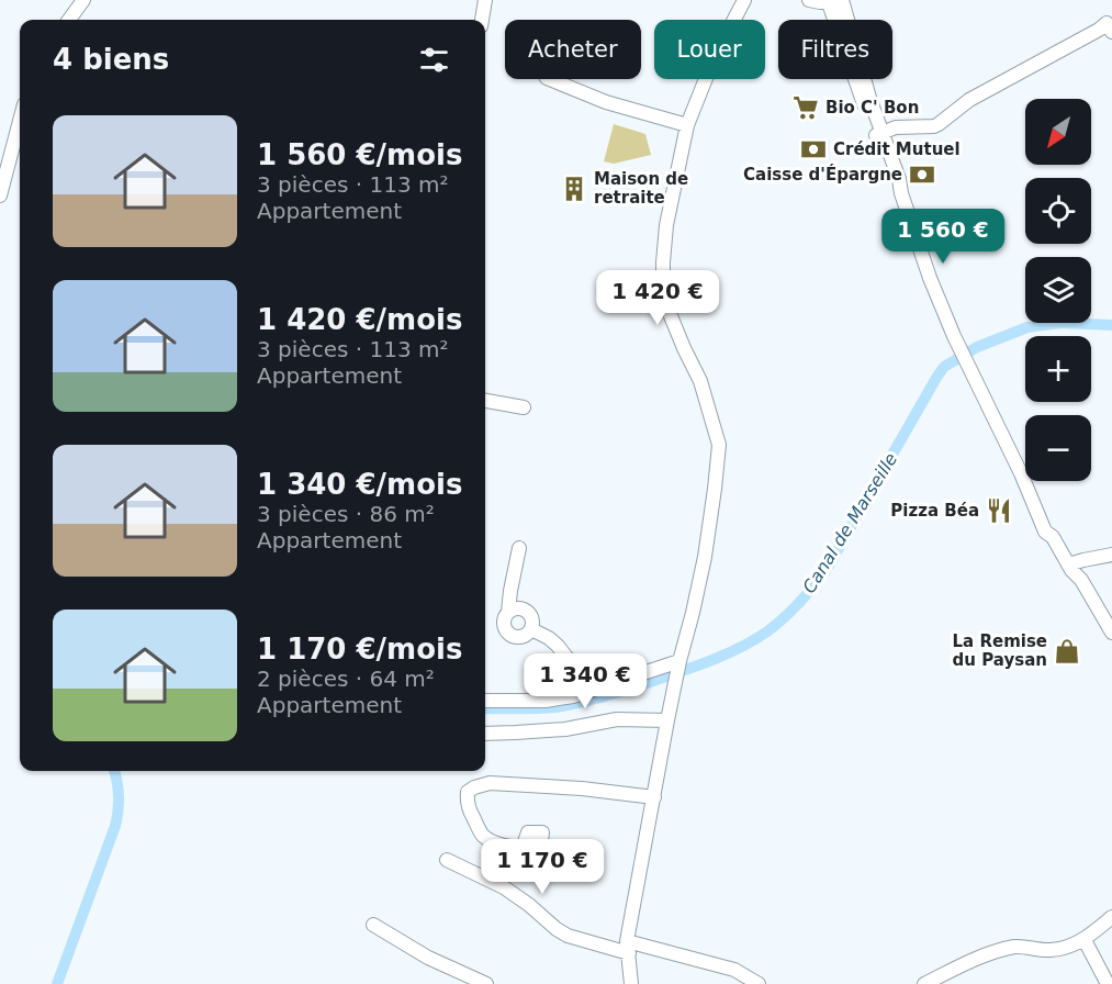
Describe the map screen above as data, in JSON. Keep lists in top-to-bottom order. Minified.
{"water":["Canal de Marseille"],"places":{"supermarket":["Bio C' Bon"],"bank":["Crédit Mutuel","Caisse d'Épargne"],"building":["Maison de retraite"],"restaurant":["Pizza Béa"],"shop":["La Remise du Paysan"]},"north":"bottom left","page":{"chip":["Acheter","Louer","Filtres"],"heading":"4 biens","map_buttons":["+","−"],"list":[{"name":"1 560 €/mois","note":"3 pièces · 113 m² · Appartement"},{"name":"1 420 €/mois","note":"3 pièces · 113 m² · Appartement"},{"name":"1 340 €/mois","note":"3 pièces · 86 m² · Appartement"},{"name":"1 170 €/mois","note":"2 pièces · 64 m² · Appartement"}],"price":["1 560 €","1 420 €","1 340 €","1 170 €"]}}
